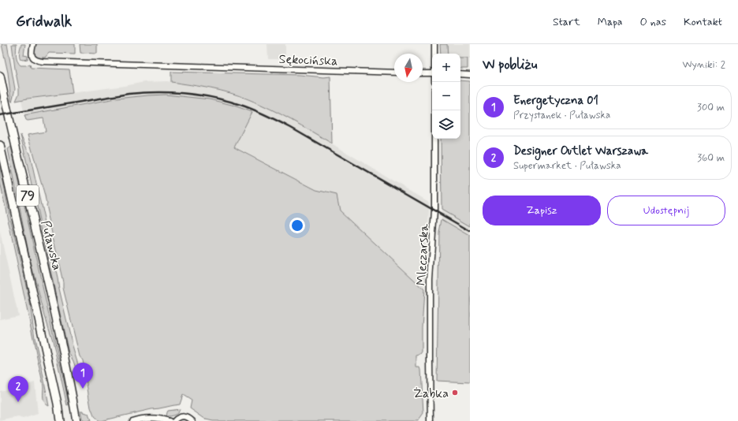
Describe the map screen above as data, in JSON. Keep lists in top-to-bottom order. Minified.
{"streets":{"main road":["79","Puławska"],"street":["Sękocińska","Mleczarska"]},"places":["Żabka"],"north":"bottom","page":{"header":"Gridwalk","nav":["Start","Mapa","O nas","Kontakt"],"heading":["W pobliżu","Wyniki: 2"],"map_buttons":["+","−"],"list":[{"mark":"1","name":"Energetyczna 01","note":"Przystanek · Puławska","value":"300 m"},{"mark":"2","name":"Designer Outlet Warszawa","note":"Supermarket · Puławska","value":"360 m"}],"buttons":["Zapisz","Udostępnij"],"pins":["1","2"]}}
